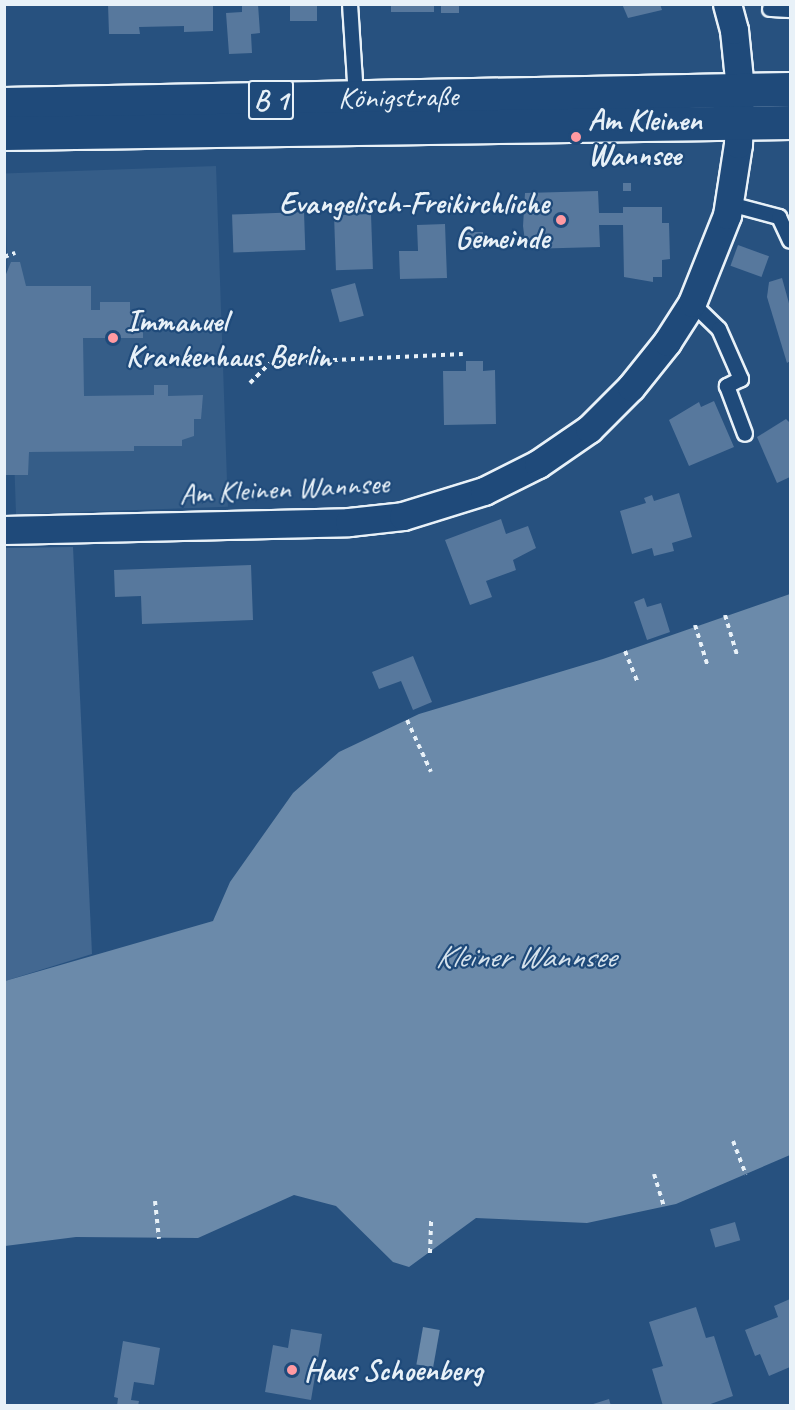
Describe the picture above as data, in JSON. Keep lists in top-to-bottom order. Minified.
{"streets":{"main road":["Königstraße","B 1"],"street":["Am Kleinen Wannsee"]},"crossings":[["Königstraße","Am Kleinen Wannsee"]],"water":["Kleiner Wannsee"],"places":["Am Kleinen Wannsee","Evangelisch-Freikirchliche Gemeinde","Immanuel Krankenhaus Berlin","Haus Schoenberg"]}
